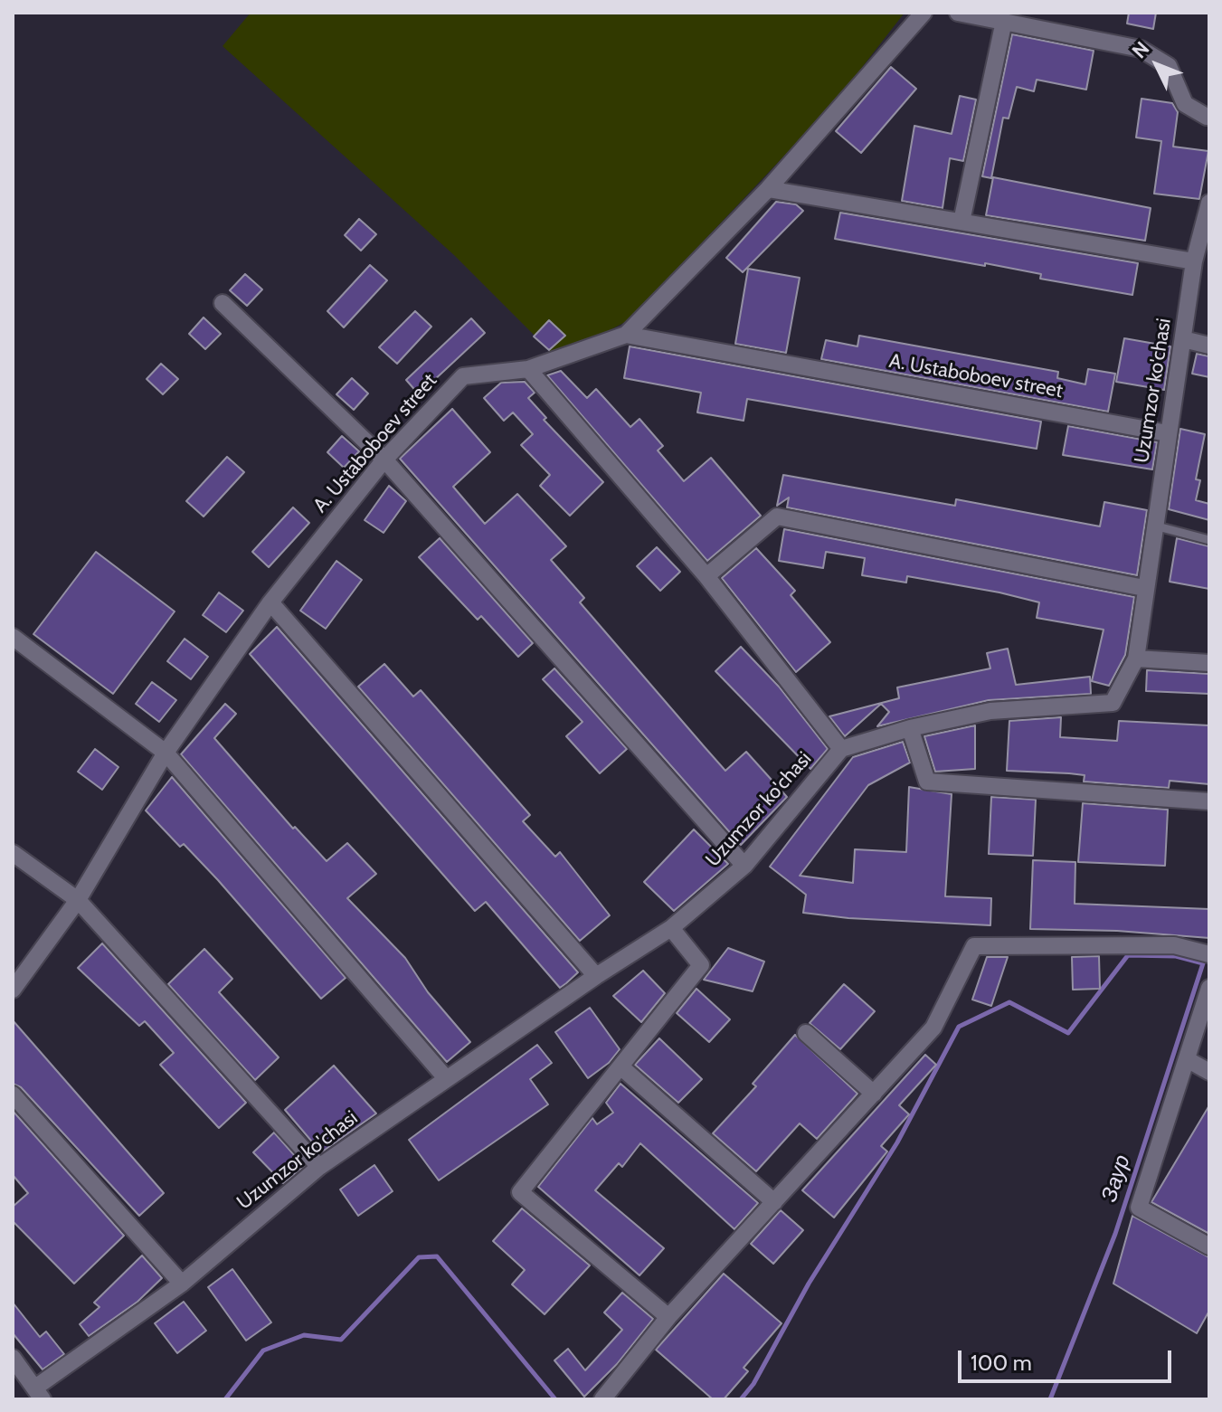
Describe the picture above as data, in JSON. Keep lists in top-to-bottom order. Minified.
{"streets":{"street":["A. Ustaboboev street","Uzumzor ko'chasi"]},"crossings":[["A. Ustaboboev street","Uzumzor ko'chasi"]],"water":["Заур"],"scale_bar":"100 m","north":"top left"}
